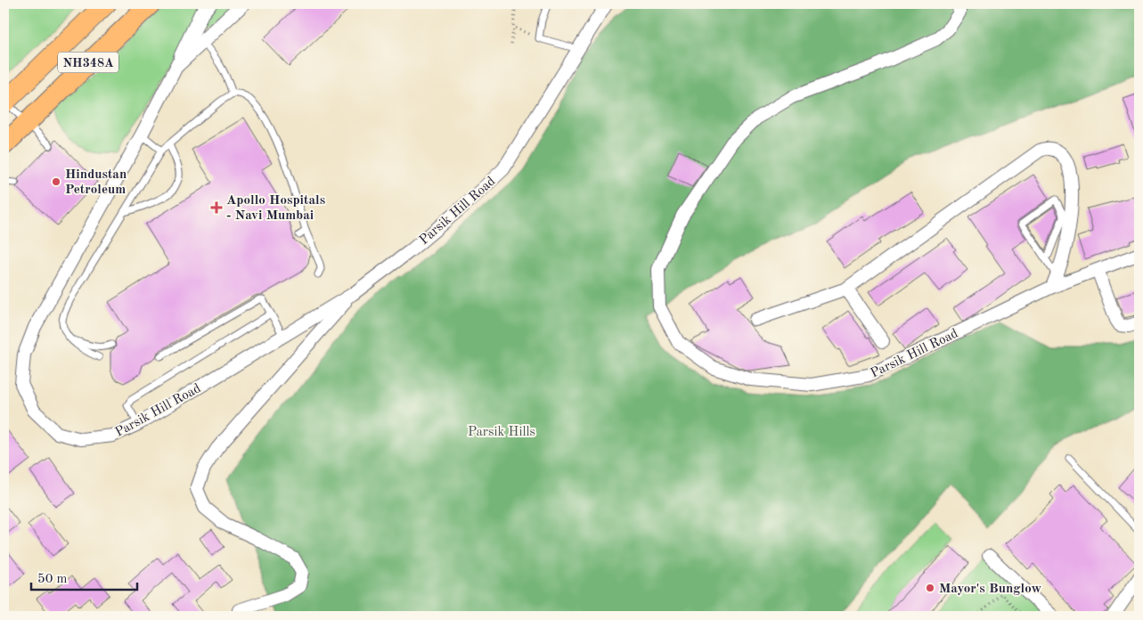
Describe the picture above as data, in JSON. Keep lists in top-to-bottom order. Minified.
{"streets":{"highway":["NH348A"],"street":["Parsik Hill Road"]},"parks":["Parsik Hills"],"places":{"other":["Hindustan Petroleum","Mayor's Bunglow"],"health":["Apollo Hospitals - Navi Mumbai"]},"scale_bar":"50 m"}
